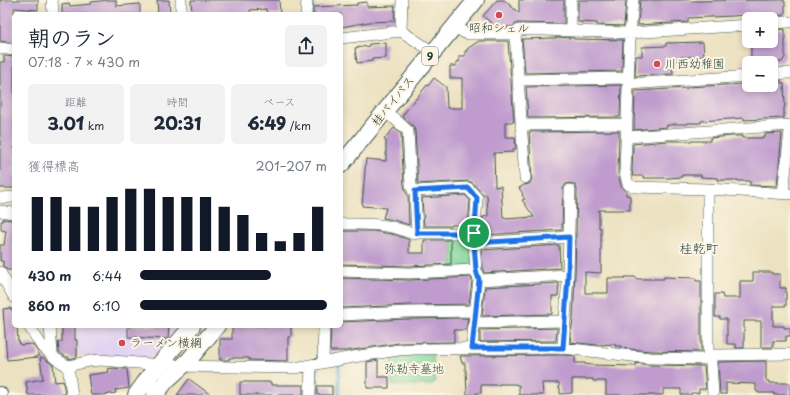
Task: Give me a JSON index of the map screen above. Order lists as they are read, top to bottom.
{
  "streets": {
    "highway": ["9", "桂バイパス"]
  },
  "districts": ["桂乾町"],
  "parks": ["弥勒寺墓地"],
  "places": ["昭和シェル", "川西幼稚園", "ラーメン横綱"],
  "page": {
    "map_buttons": ["+", "−"],
    "heading": ["朝のラン", "07:18 · 7 × 430 m"],
    "stats": [
      ["距離", "3.01 km"],
      ["時間", "20:31"],
      ["ペース", "6:49 /km"]
    ],
    "chart": ["獲得標高", "201–207 m"],
    "list": [
      {
        "name": "430 m",
        "note": "6:44"
      },
      {
        "name": "860 m",
        "note": "6:10"
      }
    ]
  }
}
